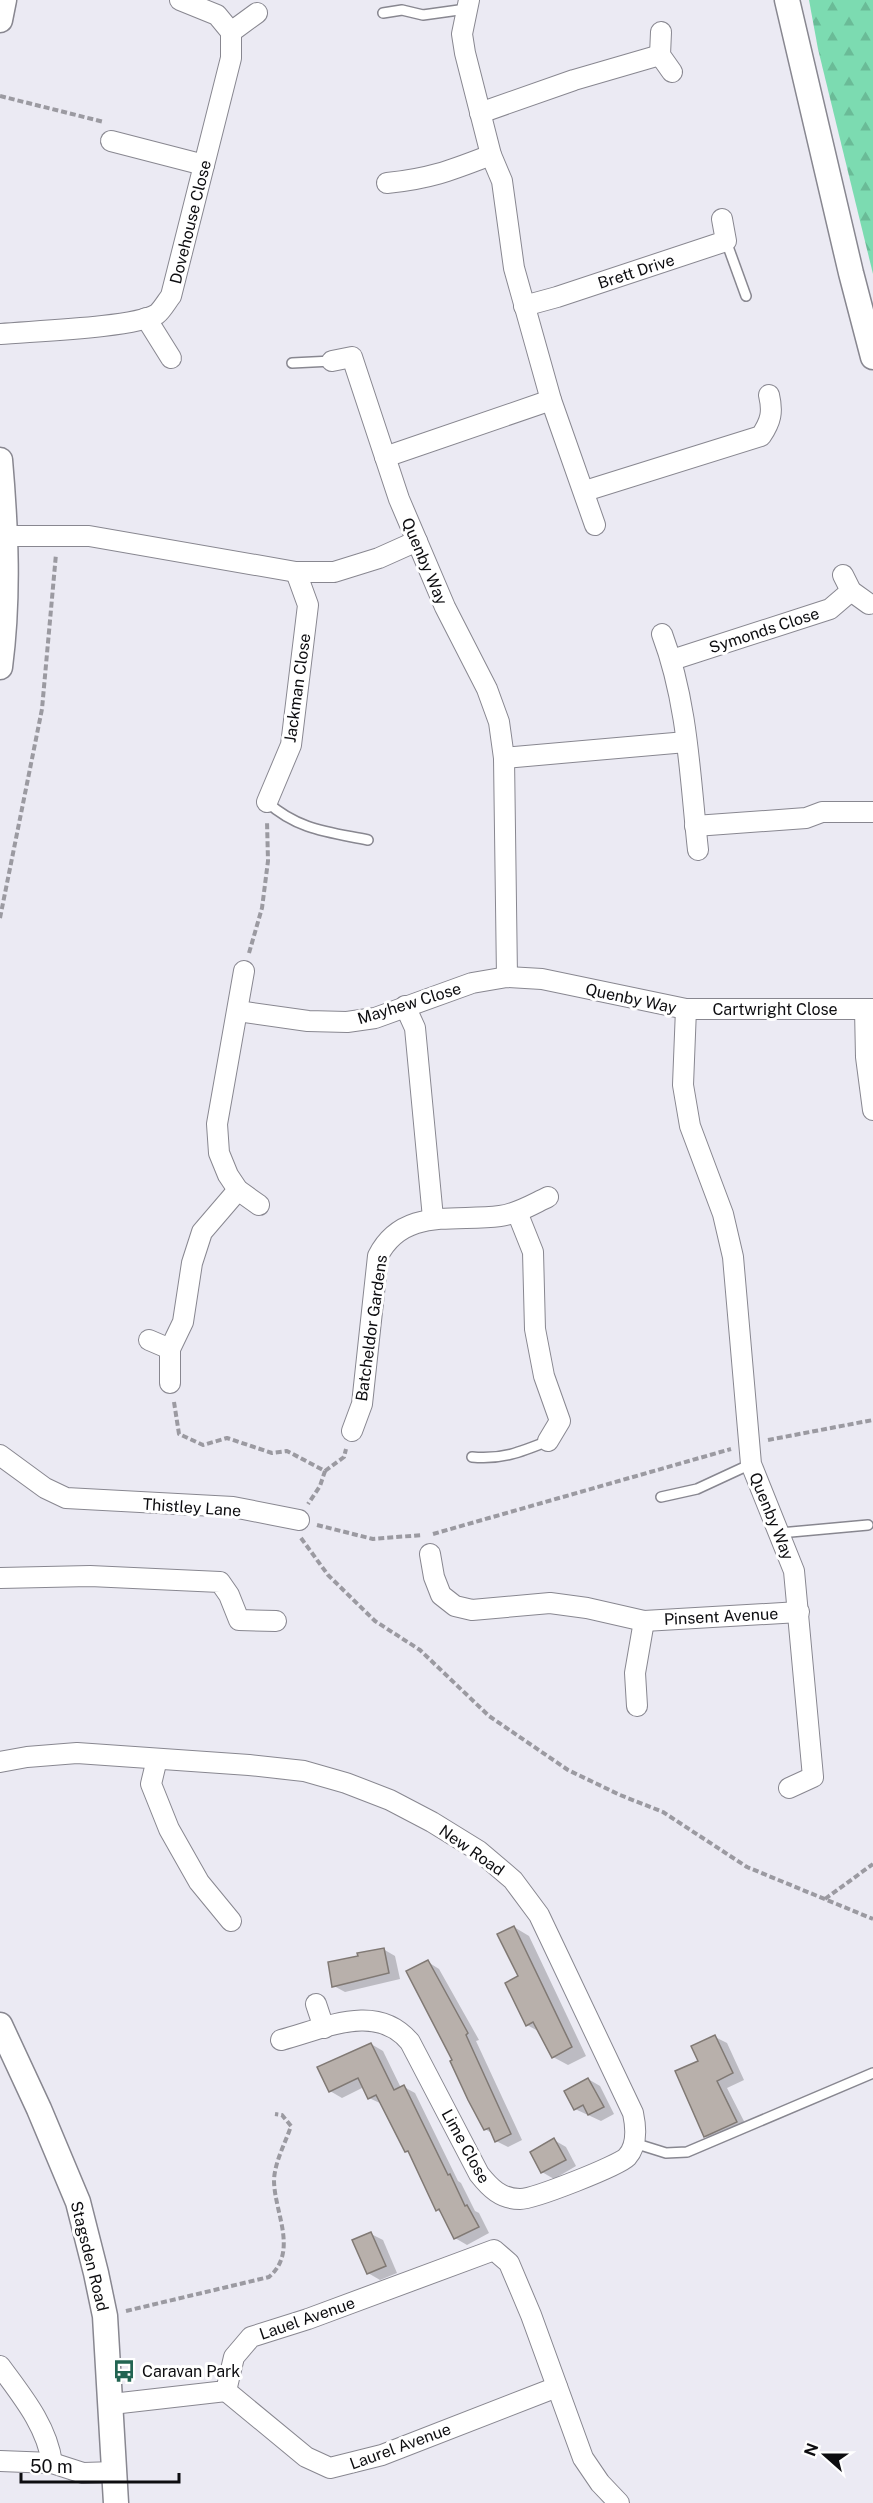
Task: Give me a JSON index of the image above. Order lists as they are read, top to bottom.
{
  "streets": {
    "street": [
      "Dovehouse Close",
      "Brett Drive",
      "Quenby Way",
      "Symonds Close",
      "Jackman Close",
      "Mayhew Close",
      "Cartwright Close",
      "Batcheldor Gardens",
      "Thistley Lane",
      "Pinsent Avenue",
      "New Road",
      "Lime Close",
      "Stagsden Road",
      "Lauel Avenue",
      "Laurel Avenue"
    ]
  },
  "crossings": [
    ["Quenby Way", "Mayhew Close"],
    ["Quenby Way", "Cartwright Close"],
    ["Quenby Way", "Pinsent Avenue"],
    ["New Road", "Lime Close"],
    ["Lauel Avenue", "Laurel Avenue"]
  ],
  "places": {
    "bus stop": ["Caravan Park"]
  },
  "scale_bar": "50 m",
  "north": "left"
}
